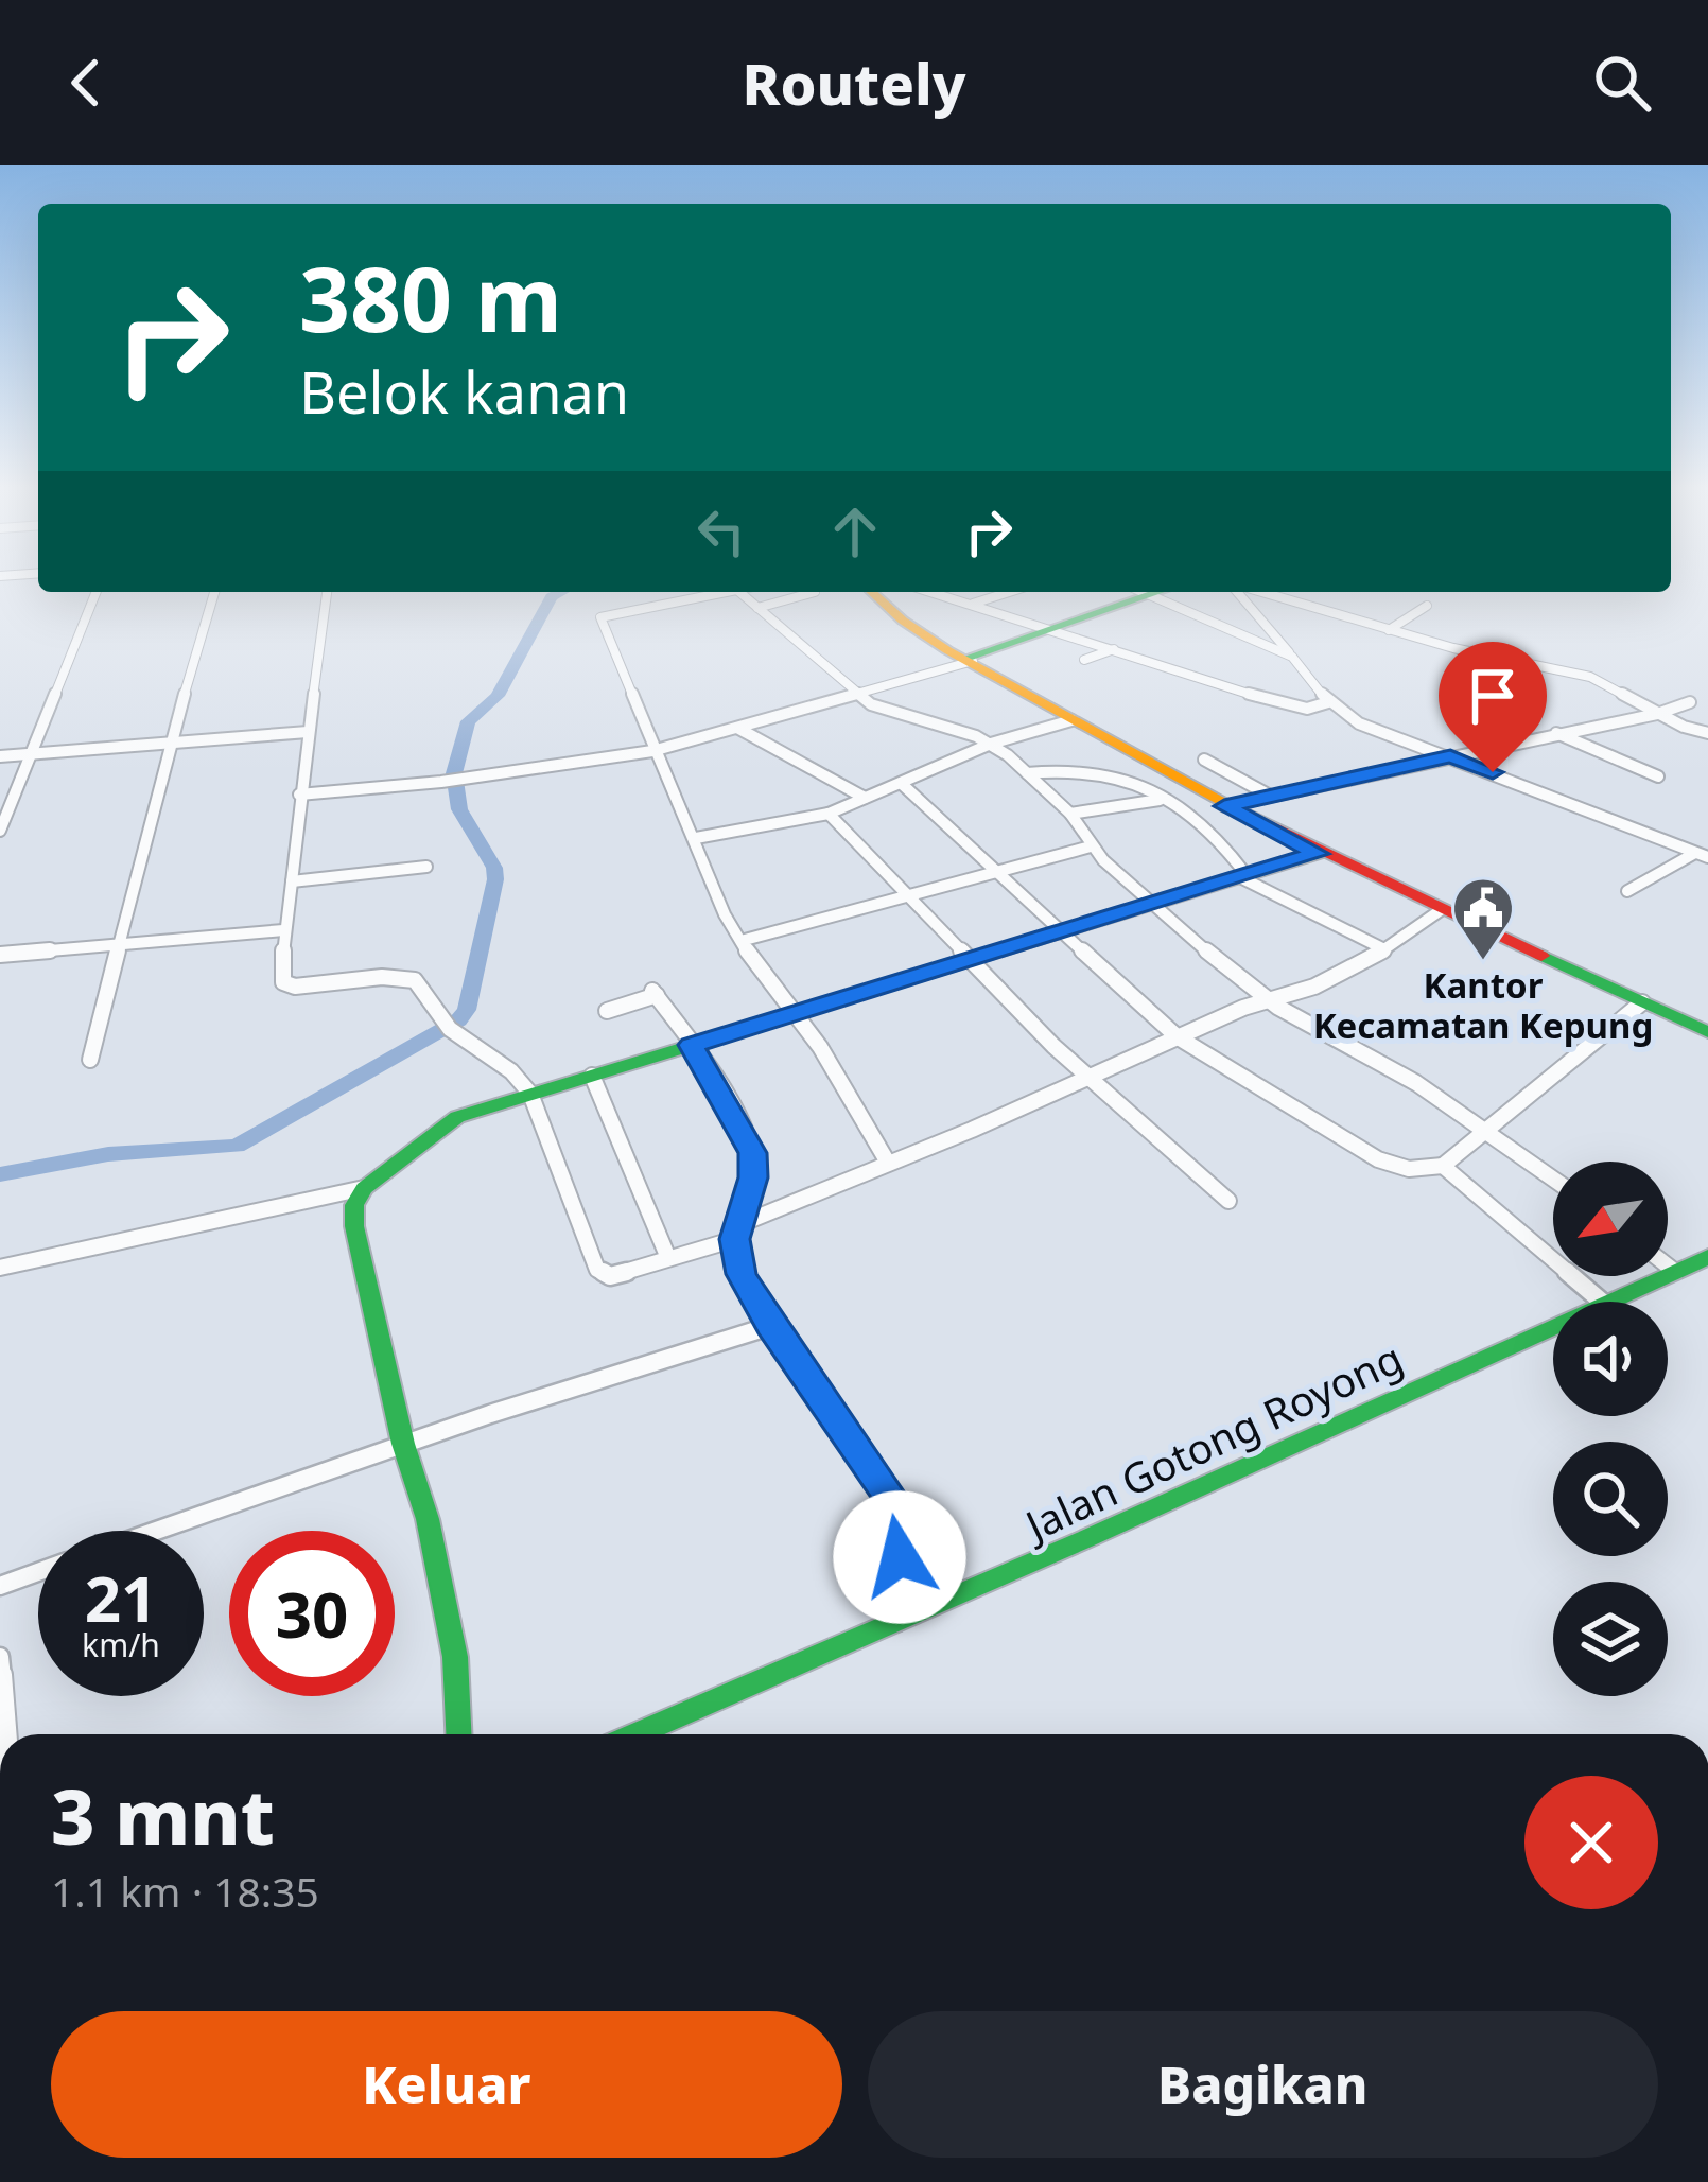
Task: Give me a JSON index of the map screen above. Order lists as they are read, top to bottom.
{
  "streets": {
    "street": ["Jalan Gotong Royong"]
  },
  "places": {
    "public building": ["Kantor Kecamatan Kepung"]
  },
  "north": "bottom left",
  "page": {
    "header": "Routely",
    "turn": ["380 m", "Belok kanan"],
    "speed": "21 km/h",
    "limit": "30",
    "heading": ["3 mnt", "1.1 km · 18:35"],
    "buttons": ["Keluar", "Bagikan"]
  }
}
